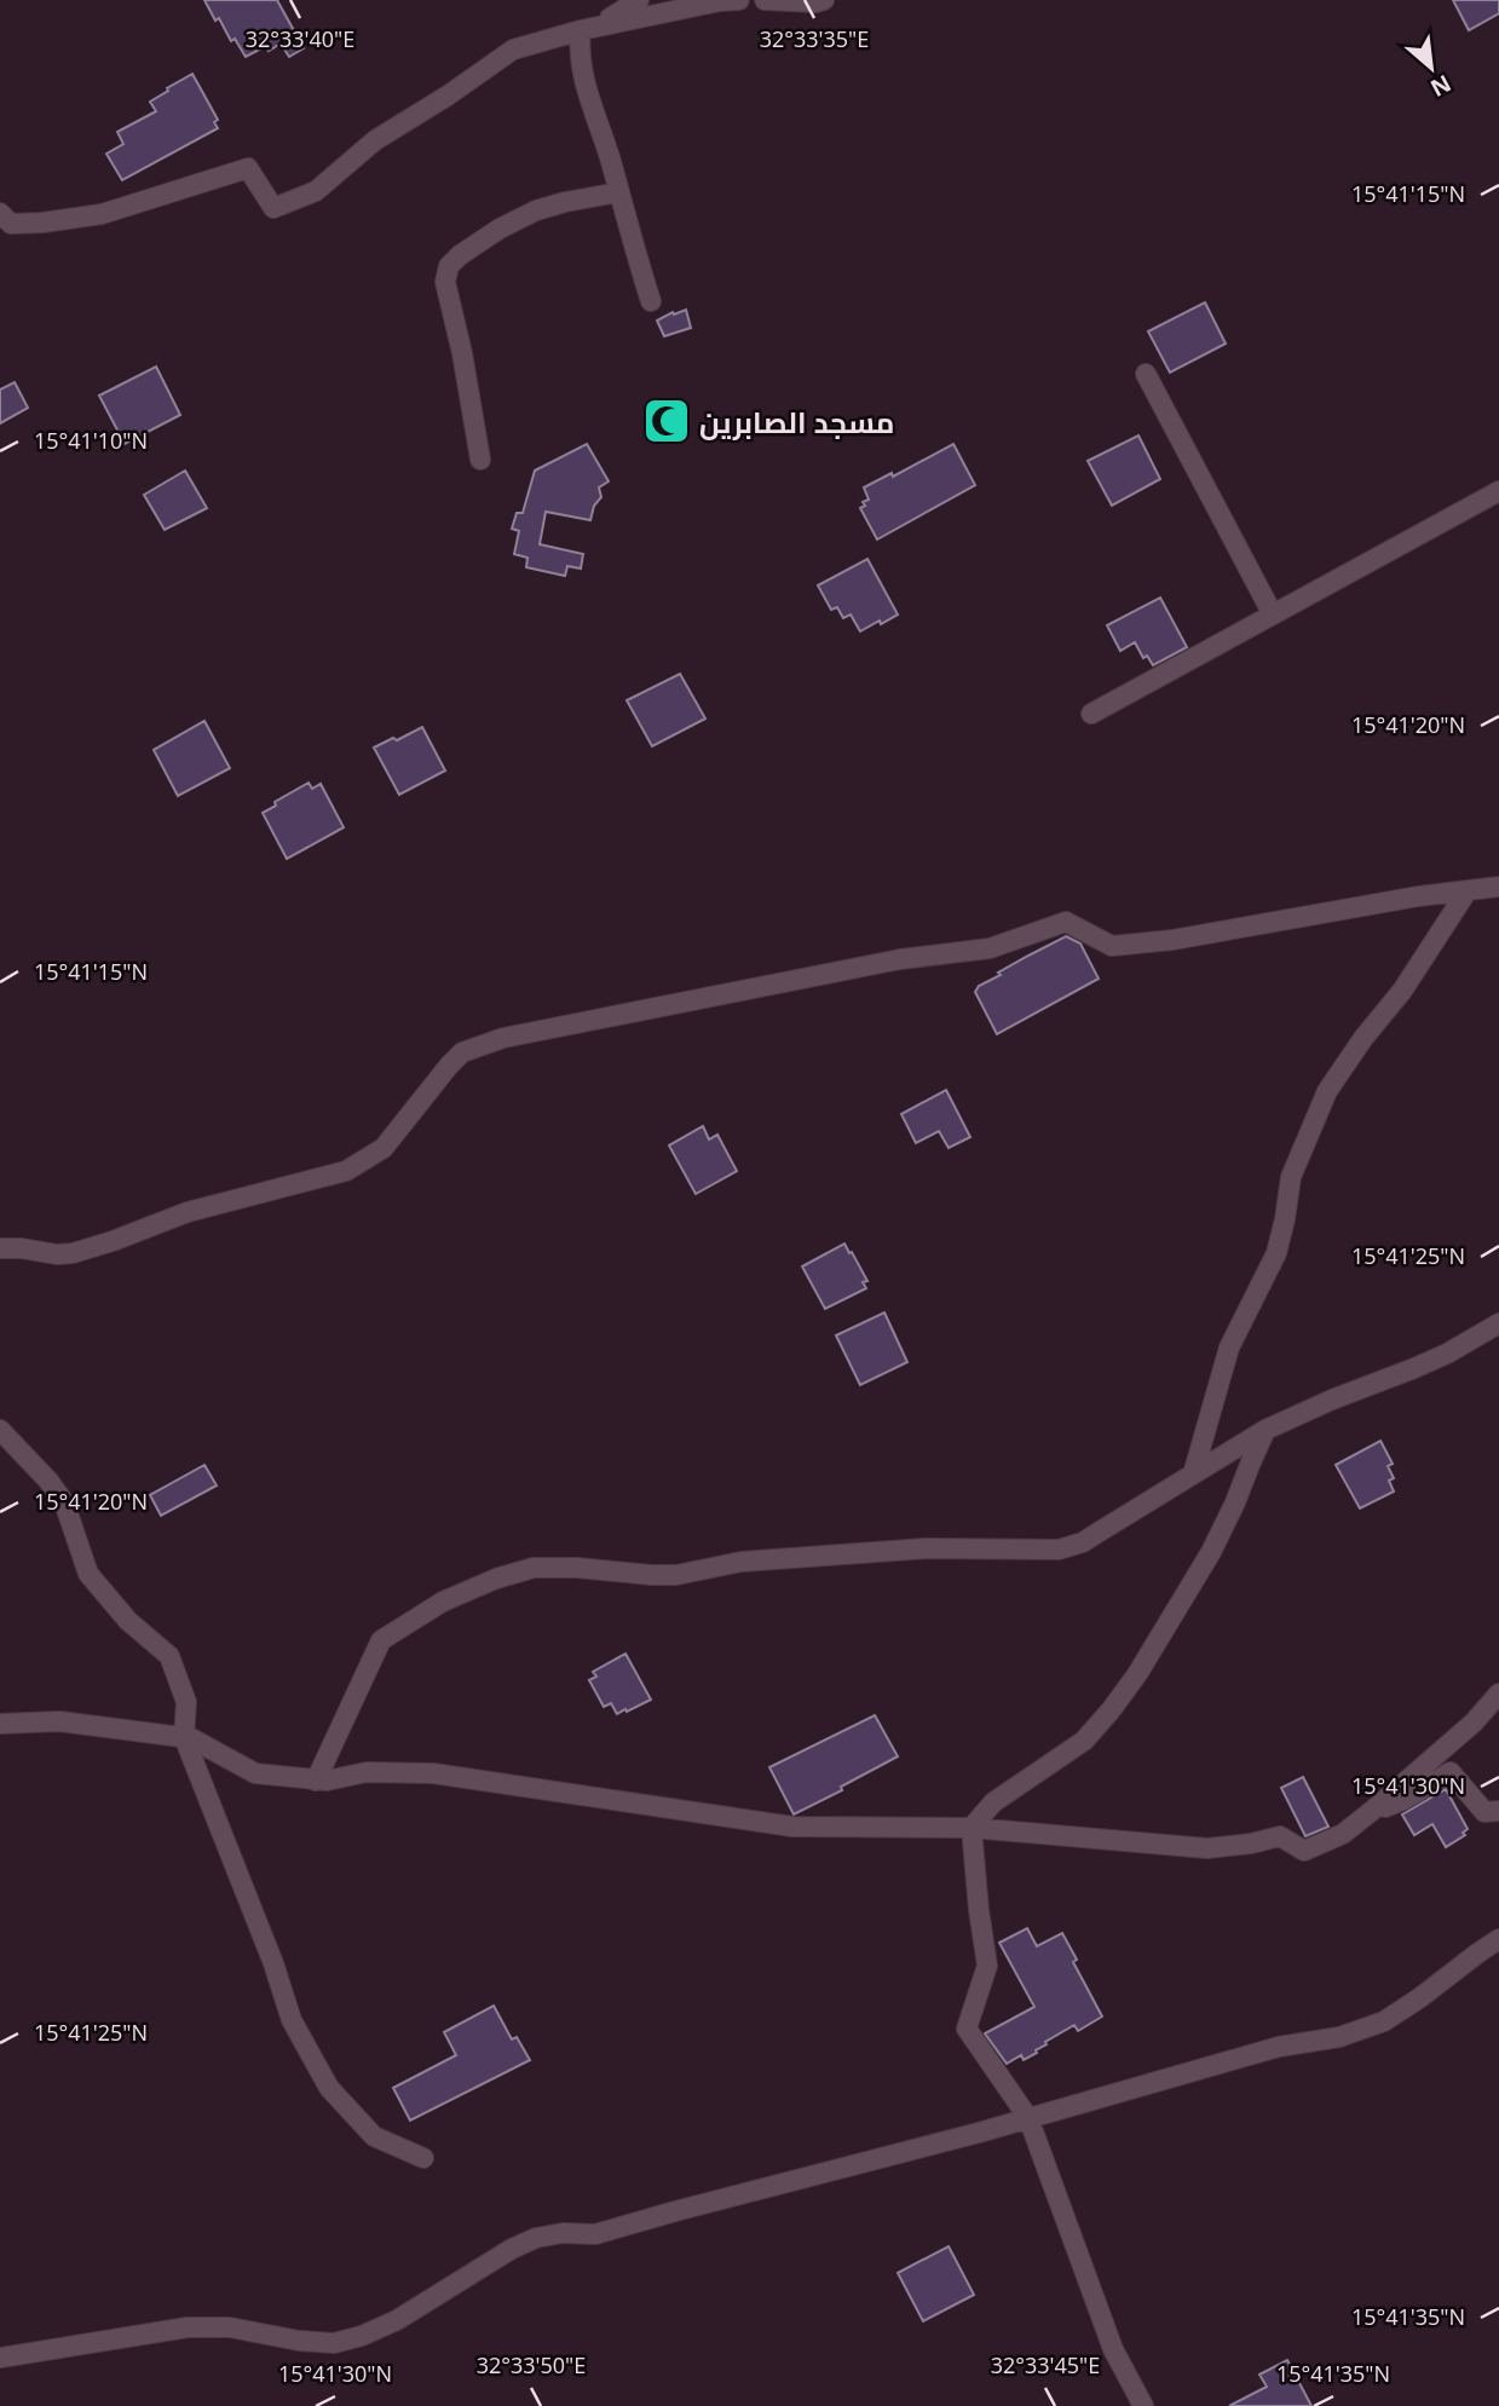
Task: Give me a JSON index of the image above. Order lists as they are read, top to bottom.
{
  "places": {
    "mosque": ["مسجد الصابرين"]
  },
  "north": "bottom right",
  "coordinates": [
    "32°33'40\"E",
    "32°33'35\"E",
    "15°41'15\"N",
    "15°41'10\"N",
    "15°41'20\"N",
    "15°41'25\"N",
    "15°41'30\"N",
    "15°41'35\"N",
    "32°33'50\"E",
    "32°33'45\"E"
  ]
}
